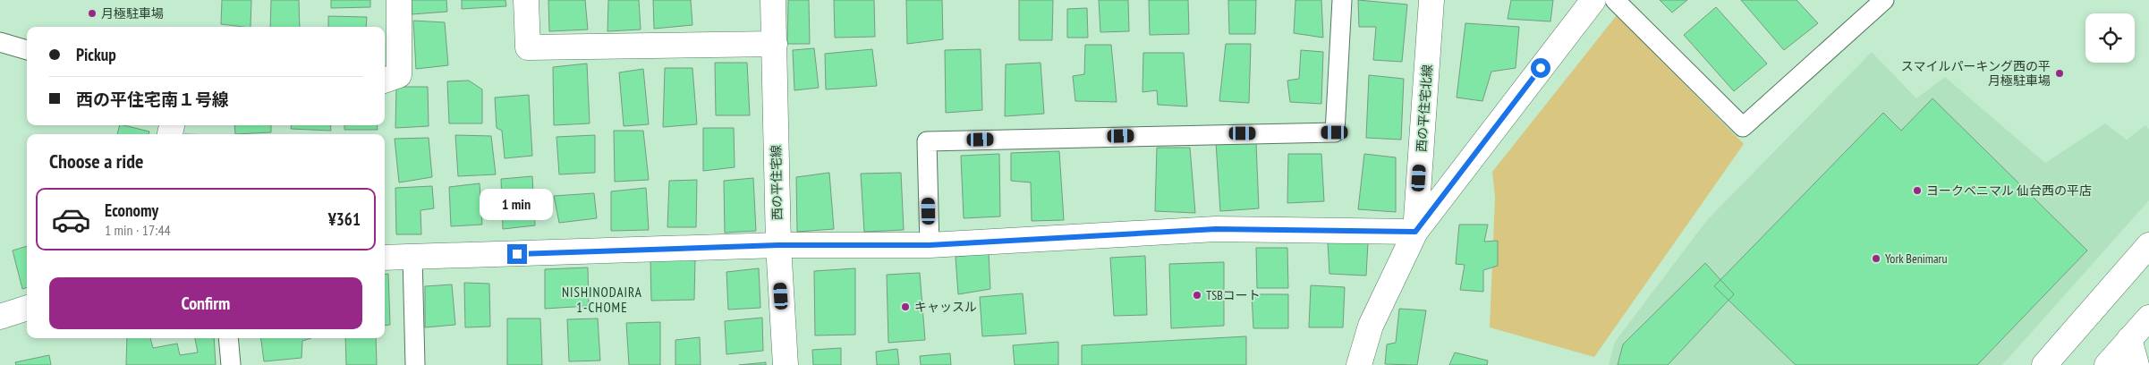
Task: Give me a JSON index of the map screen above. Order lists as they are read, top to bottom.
{
  "streets": {
    "street": ["西の平住宅北線", "西の平住宅線"]
  },
  "districts": ["NISHINODAIRA 1-CHOME"],
  "places": [
    "月極駐車場",
    "スマイルパーキング西の平 月極駐車場",
    "ヨークベニマル 仙台西の平店",
    "York Benimaru",
    "TSBコート",
    "キャッスル"
  ],
  "page": {
    "banner": ["Pickup", "西の平住宅南１号線"],
    "heading": "Choose a ride",
    "list": [
      {
        "name": "Economy",
        "note": "1 min · 17:44",
        "value": "¥361"
      }
    ],
    "bubble": "1 min",
    "buttons": "Confirm"
  }
}
